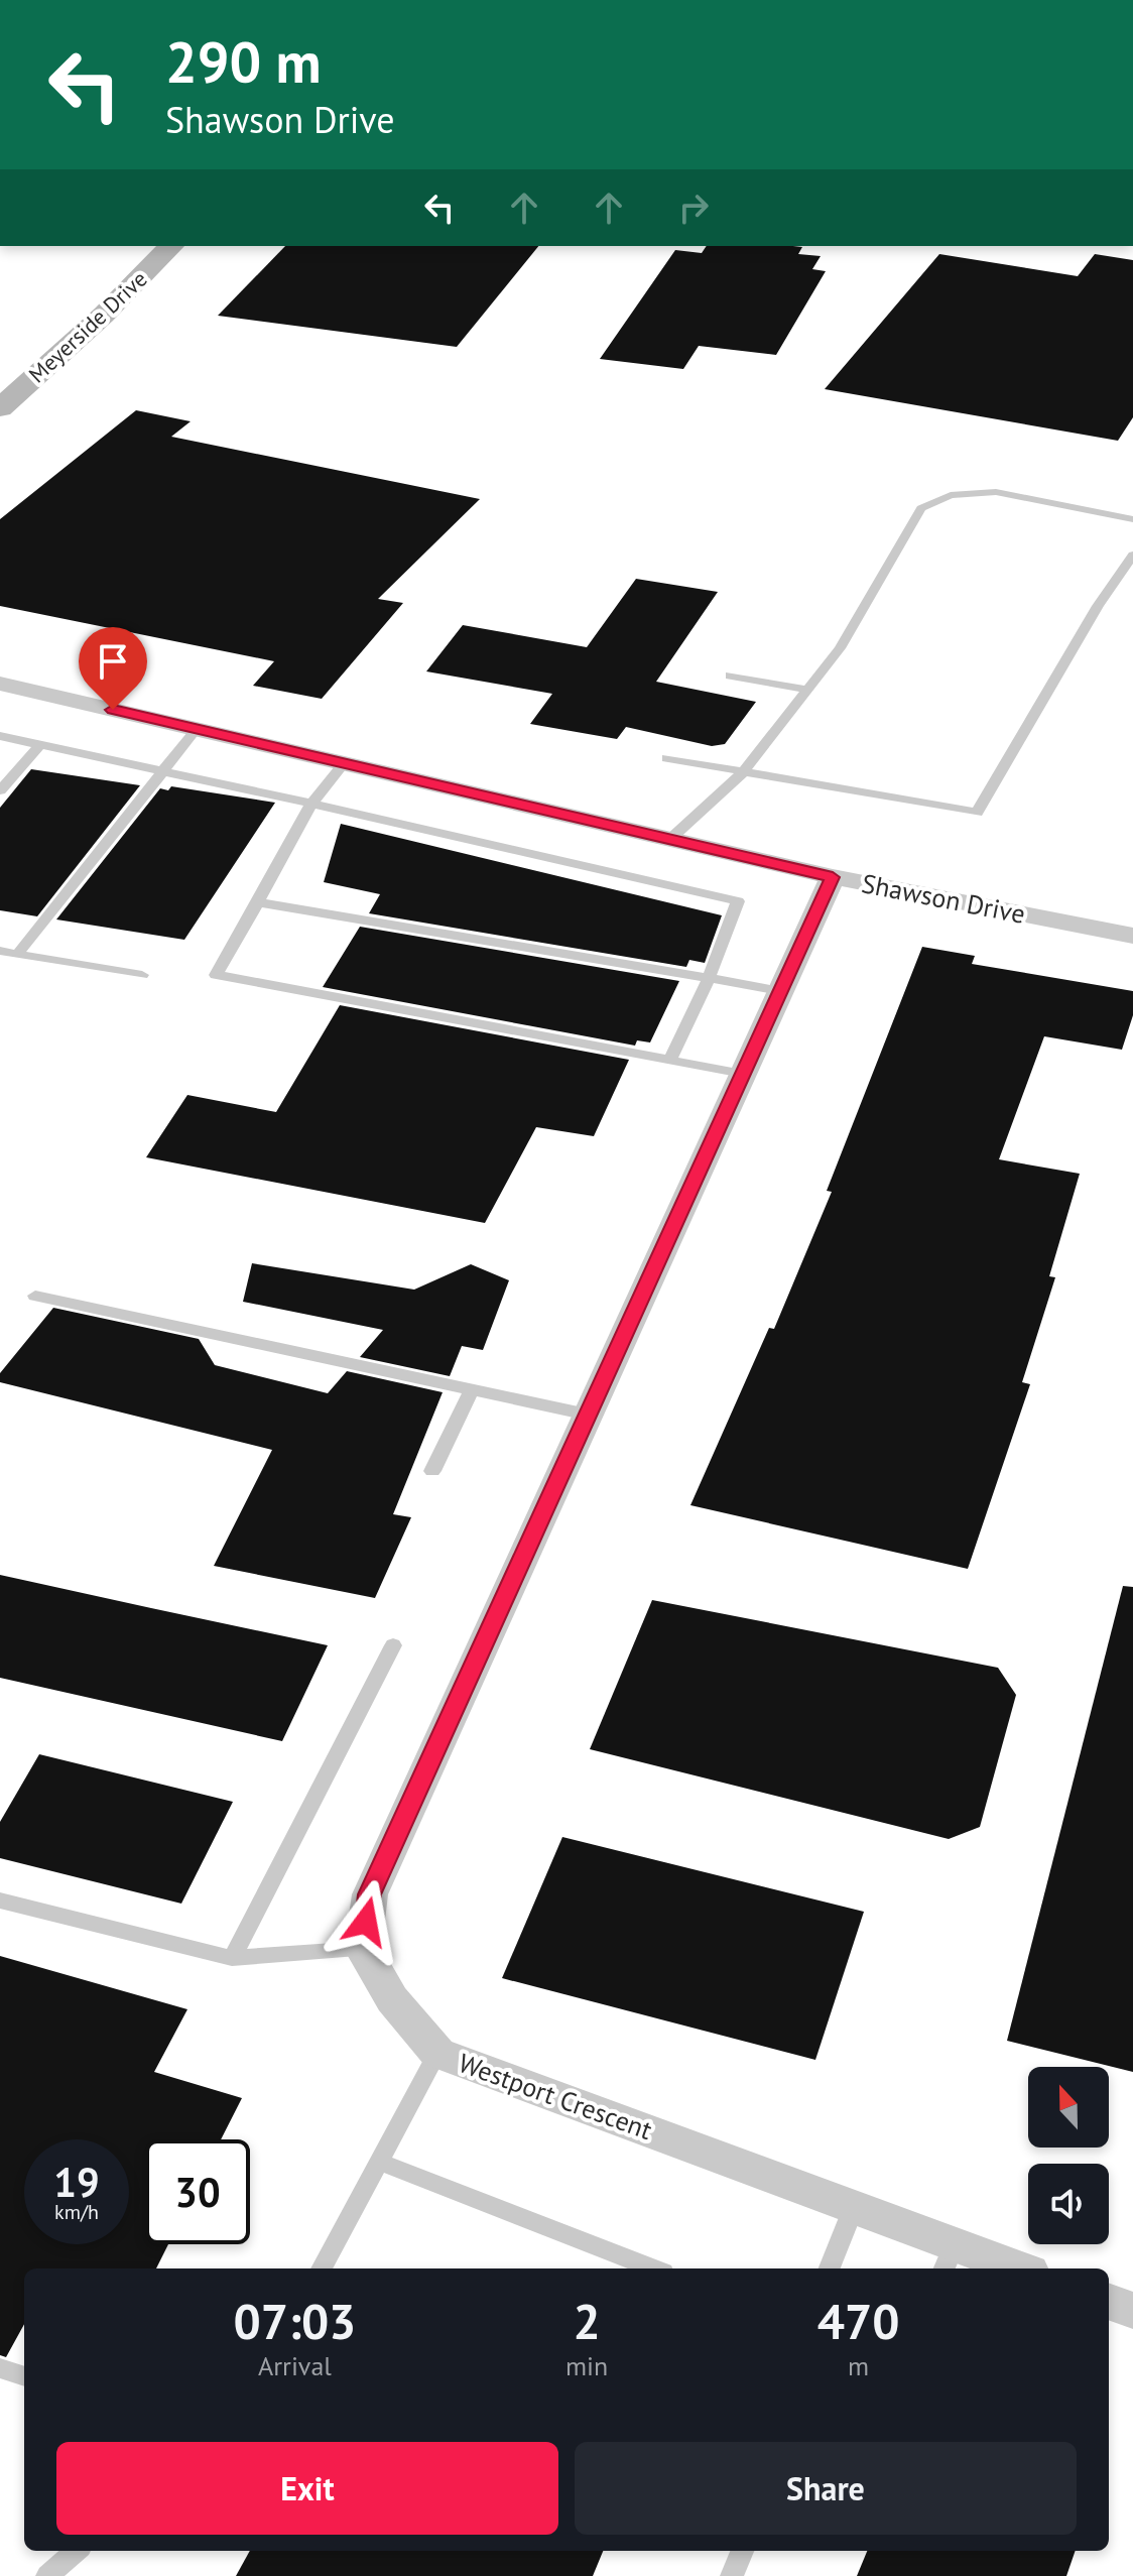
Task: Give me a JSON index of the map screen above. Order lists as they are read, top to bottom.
{
  "streets": {
    "street": ["Meyerside Drive", "Shawson Drive", "Westport Crescent"]
  },
  "north": "top",
  "page": {
    "turn": ["290 m", "Shawson Drive"],
    "speed": "19 km/h",
    "limit": "30",
    "eta": [
      "07:03",
      "Arrival",
      "2",
      "min",
      "470",
      "m"
    ],
    "buttons": ["Exit", "Share"]
  }
}
